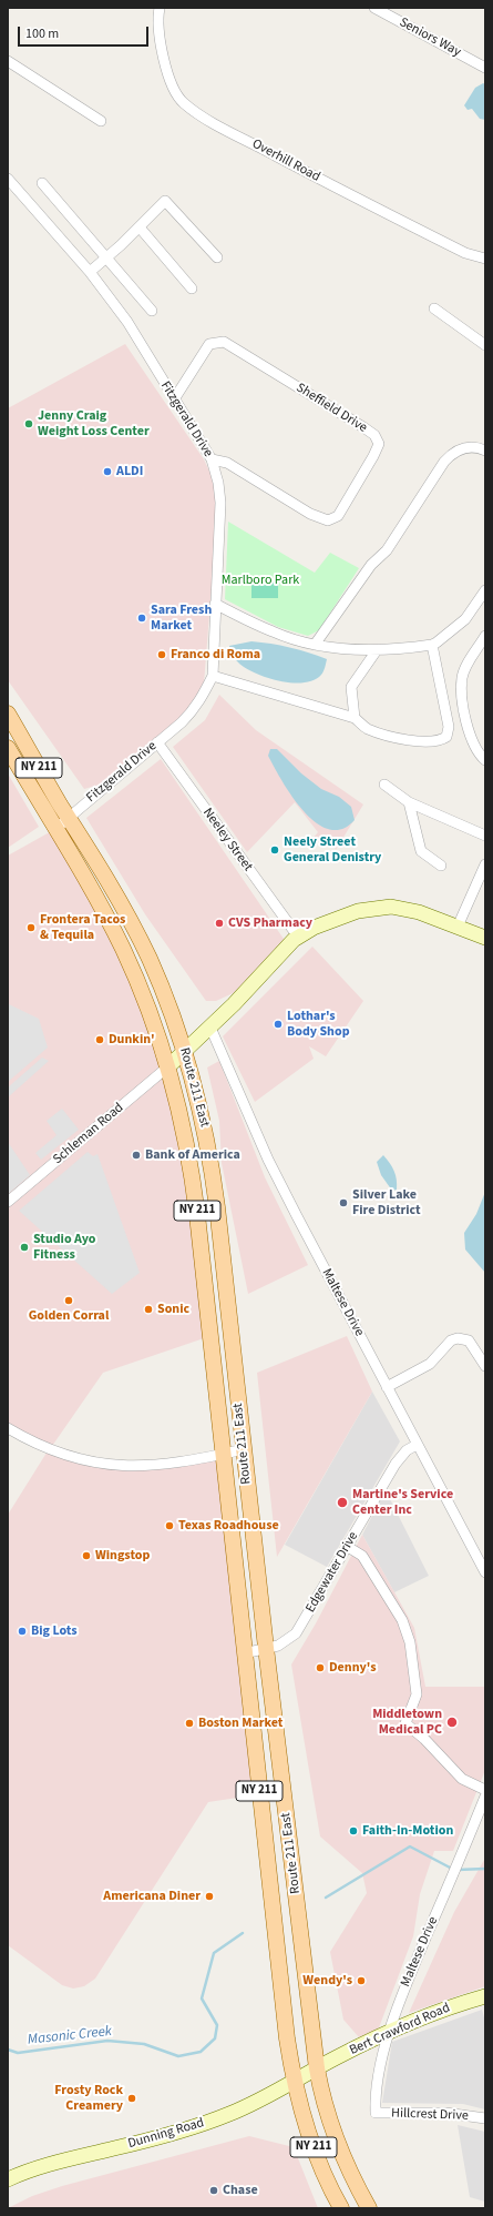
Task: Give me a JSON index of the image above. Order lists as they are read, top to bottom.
{
  "streets": {
    "main road": ["NY 211", "Route 211 East"],
    "street": [
      "Seniors Way",
      "Overhill Road",
      "Sheffield Drive",
      "Fitzgerald Drive",
      "Neeley Street",
      "Schleman Road",
      "Maltese Drive",
      "Edgewater Drive",
      "Bert Crawford Road",
      "Hillcrest Drive",
      "Dunning Road"
    ]
  },
  "crossings": [
    ["Sheffield Drive", "Fitzgerald Drive"],
    ["Fitzgerald Drive", "Neeley Street"],
    ["Fitzgerald Drive", "Route 211 East"],
    ["Route 211 East", "Schleman Road"],
    ["Route 211 East", "Edgewater Drive"],
    ["Route 211 East", "Bert Crawford Road"],
    ["Route 211 East", "Dunning Road"],
    ["Maltese Drive", "Edgewater Drive"],
    ["Maltese Drive", "Bert Crawford Road"],
    ["Maltese Drive", "Hillcrest Drive"],
    ["Bert Crawford Road", "Dunning Road"]
  ],
  "water": ["Masonic Creek"],
  "parks": ["Marlboro Park"],
  "places": [
    "Jenny Craig Weight Loss Center",
    "ALDI",
    "Sara Fresh Market",
    "Franco di Roma",
    "Neely Street General Denistry",
    "CVS Pharmacy",
    "Frontera Tacos & Tequila",
    "Lothar's Body Shop",
    "Dunkin'",
    "Bank of America",
    "Silver Lake Fire District",
    "Studio Ayo Fitness",
    "Golden Corral",
    "Sonic",
    "Martine's Service Center Inc",
    "Texas Roadhouse",
    "Wingstop",
    "Big Lots",
    "Denny's",
    "Middletown Medical PC",
    "Boston Market",
    "Faith-In-Motion",
    "Americana Diner",
    "Wendy's",
    "Frosty Rock Creamery",
    "Chase"
  ],
  "scale_bar": "100 m"
}
